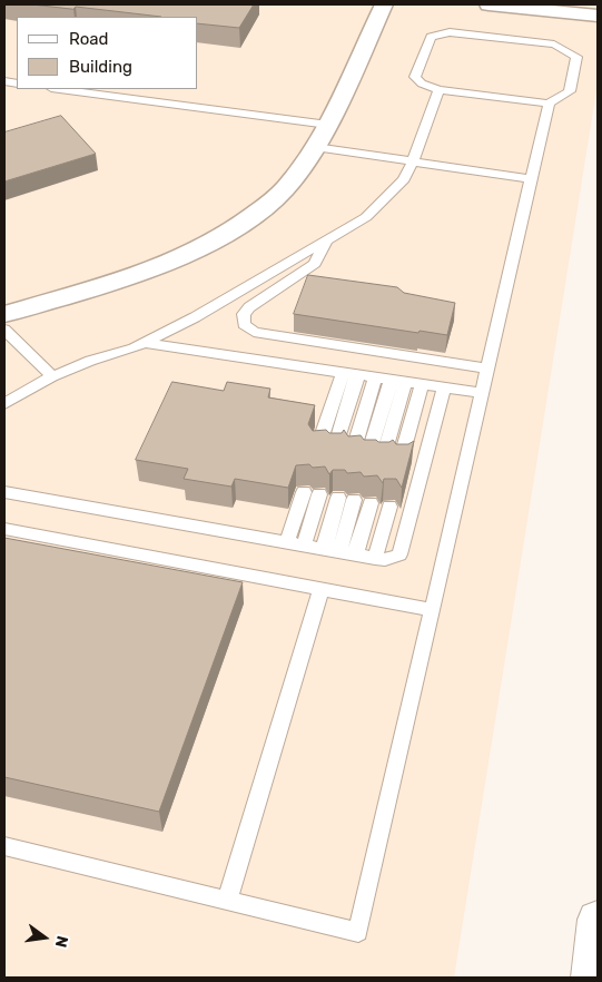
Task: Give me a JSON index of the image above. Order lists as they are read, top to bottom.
{
  "legend": ["Road", "Building"],
  "north": "right"
}
